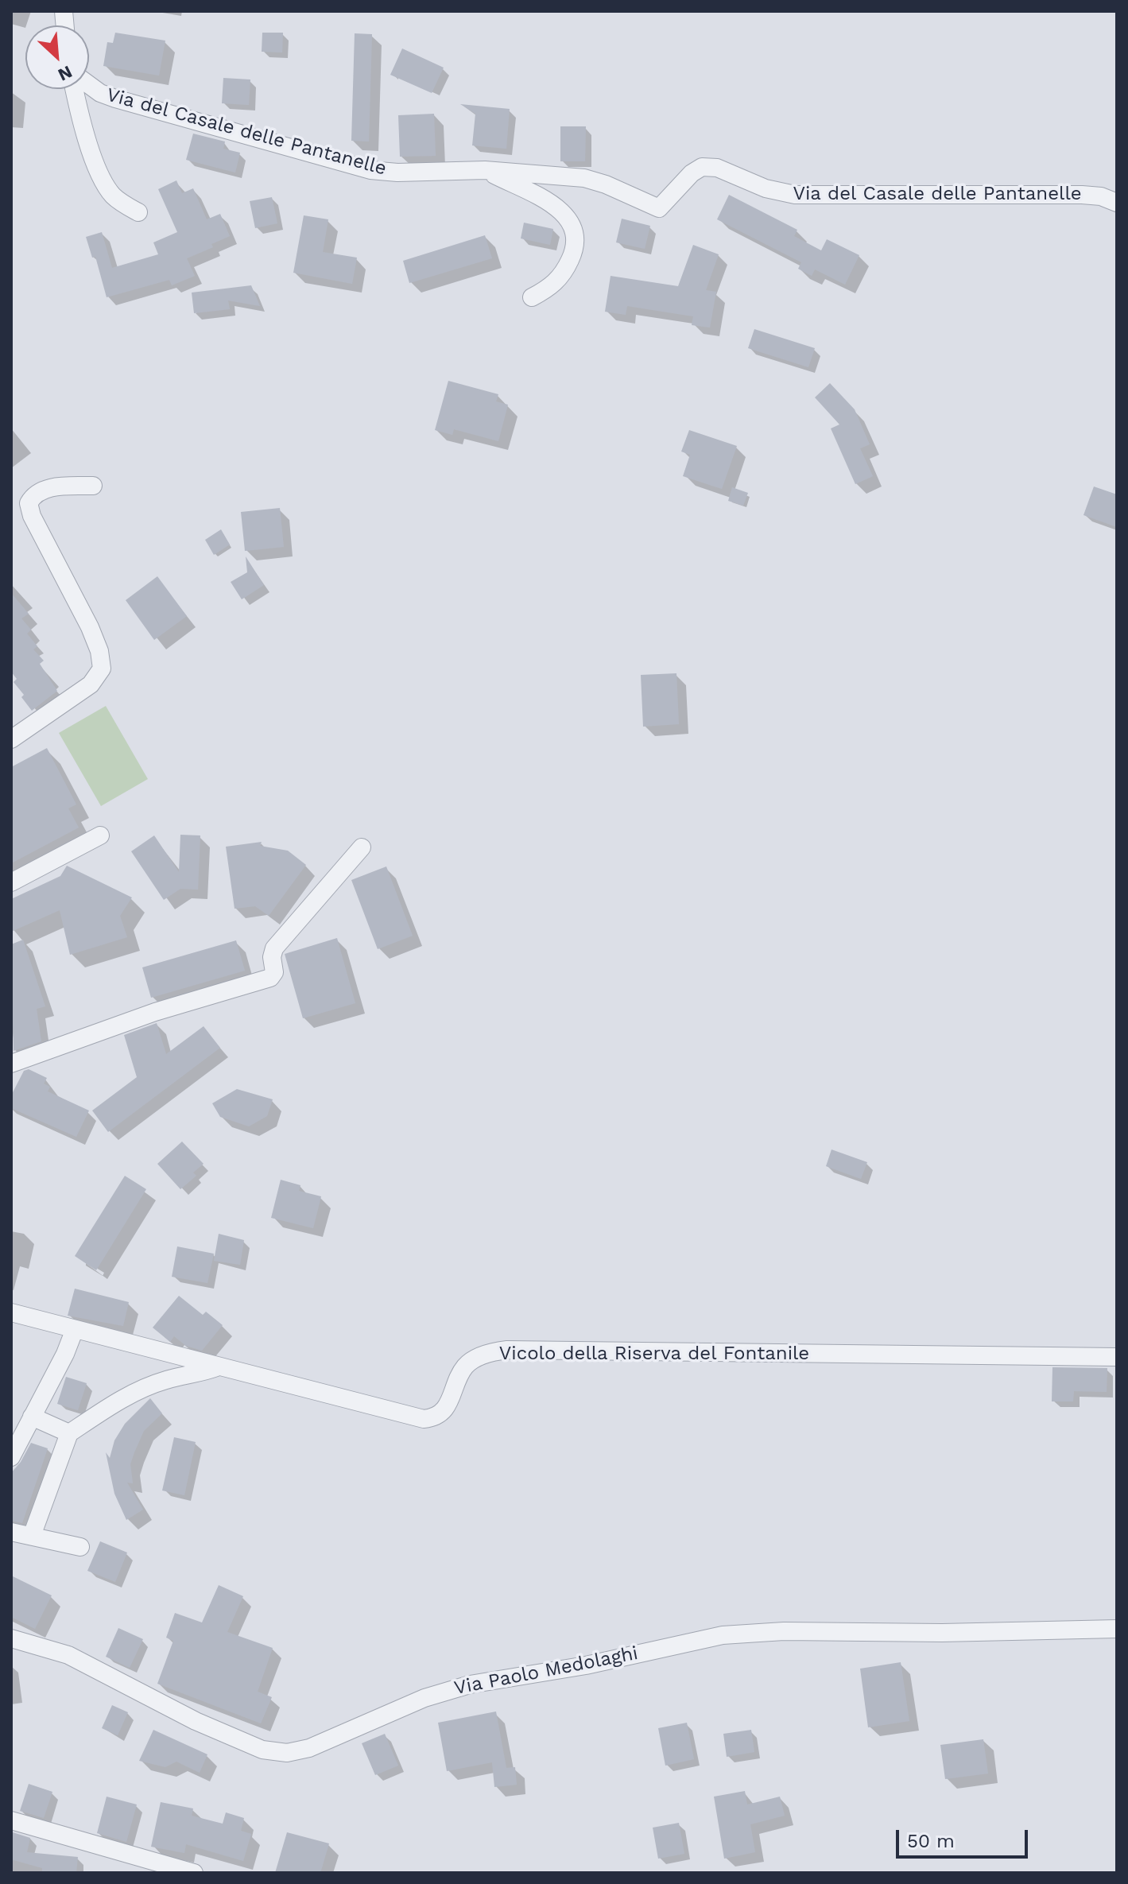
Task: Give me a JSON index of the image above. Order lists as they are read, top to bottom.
{
  "streets": {
    "street": ["Via del Casale delle Pantanelle", "Vicolo della Riserva del Fontanile", "Via Paolo Medolaghi"]
  },
  "scale_bar": "50 m",
  "north": "bottom right"
}
